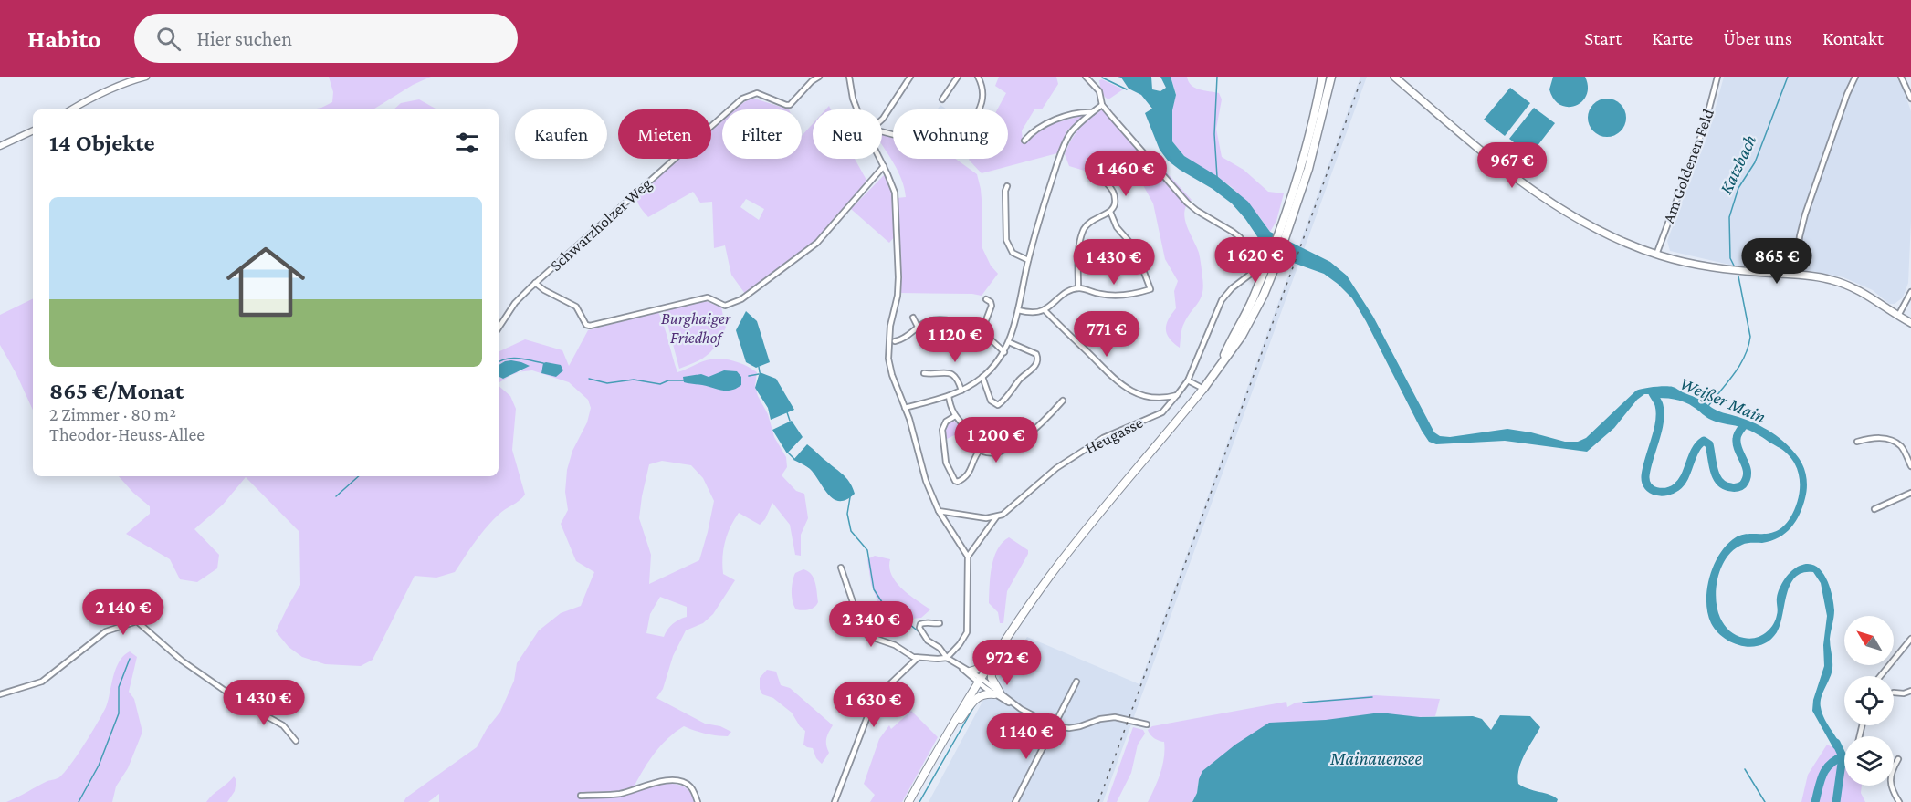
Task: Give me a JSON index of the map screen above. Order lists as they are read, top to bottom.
{
  "streets": {
    "street": ["Am Goldenen Feld", "Schwarzholzer Weg", "Heugasse"]
  },
  "water": ["Katzbach", "Weißer Main", "Mainauensee"],
  "parks": ["Burghaiger Friedhof"],
  "north": "top left",
  "page": {
    "header": "Habito",
    "search": "Hier suchen",
    "nav": [
      "Start",
      "Karte",
      "Über uns",
      "Kontakt"
    ],
    "chip": [
      "Kaufen",
      "Mieten",
      "Filter",
      "Neu",
      "Wohnung"
    ],
    "heading": "14 Objekte",
    "price": [
      "967 €",
      "1 460 €",
      "1 620 €",
      "865 €",
      "1 430 €",
      "771 €",
      "1 120 €",
      "1 200 €",
      "2 140 €",
      "2 340 €",
      "972 €",
      "1 430 €",
      "1 630 €",
      "1 140 €"
    ],
    "list": [
      {
        "name": "865 €/Monat",
        "note": "2 Zimmer · 80 m² · Theodor-Heuss-Allee"
      }
    ]
  }
}
